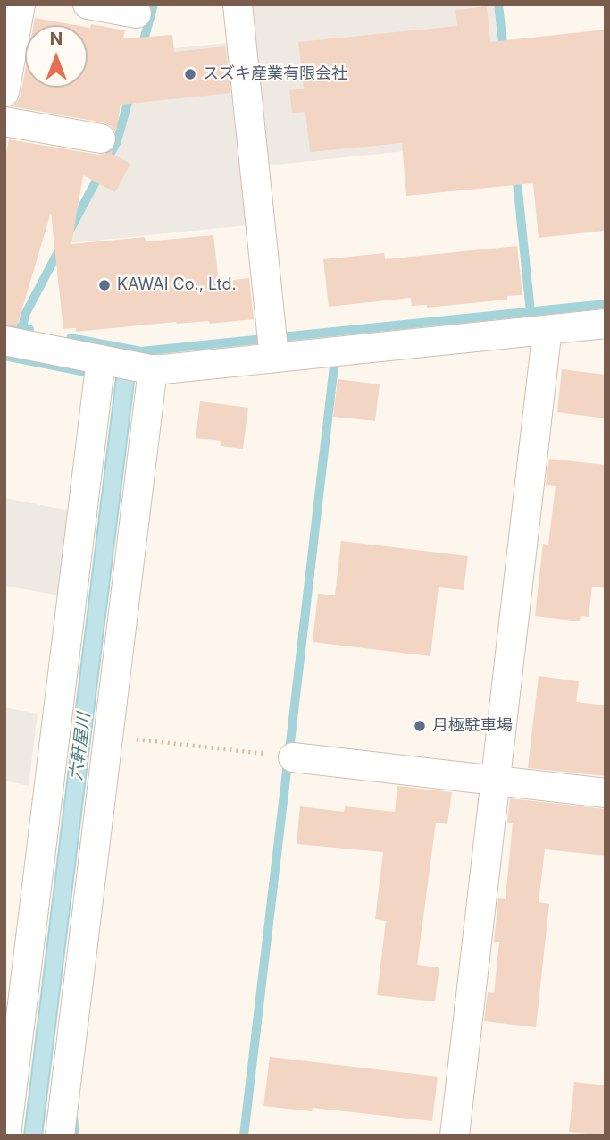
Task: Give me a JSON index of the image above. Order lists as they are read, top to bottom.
{
  "water": ["六軒屋川"],
  "places": ["スズキ産業有限会社", "KAWAI Co., Ltd.", "月極駐車場"],
  "north": "top"
}
